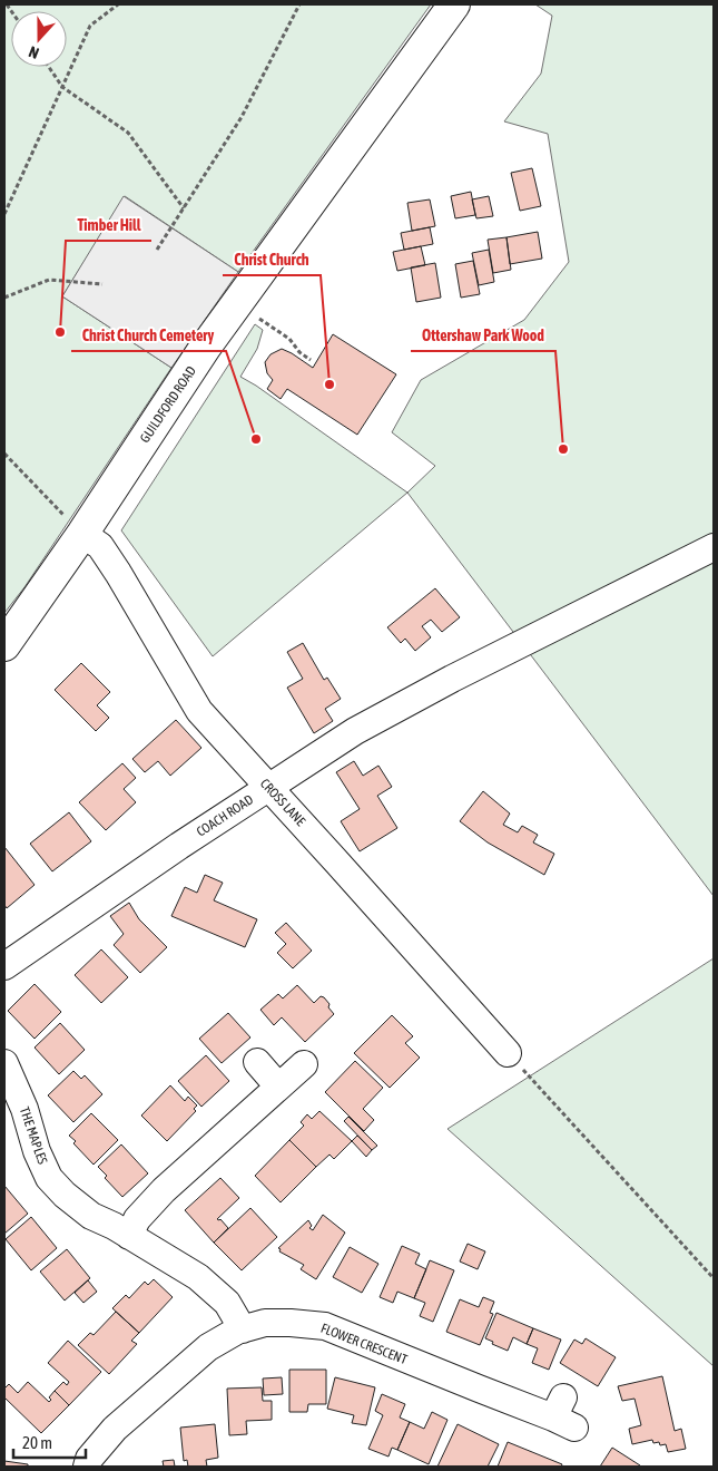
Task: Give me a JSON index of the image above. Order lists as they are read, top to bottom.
{
  "streets": {
    "main road": ["GUILDFORD ROAD"],
    "street": [
      "CROSS LANE",
      "COACH ROAD",
      "THE MAPLES",
      "FLOWER CRESCENT"
    ]
  },
  "crossings": [
    ["GUILDFORD ROAD", "CROSS LANE"],
    ["CROSS LANE", "COACH ROAD"],
    ["THE MAPLES", "FLOWER CRESCENT"]
  ],
  "places": [
    "Timber Hill",
    "Christ Church",
    "Christ Church Cemetery",
    "Ottershaw Park Wood"
  ],
  "scale_bar": "20 m",
  "north": "bottom"
}
